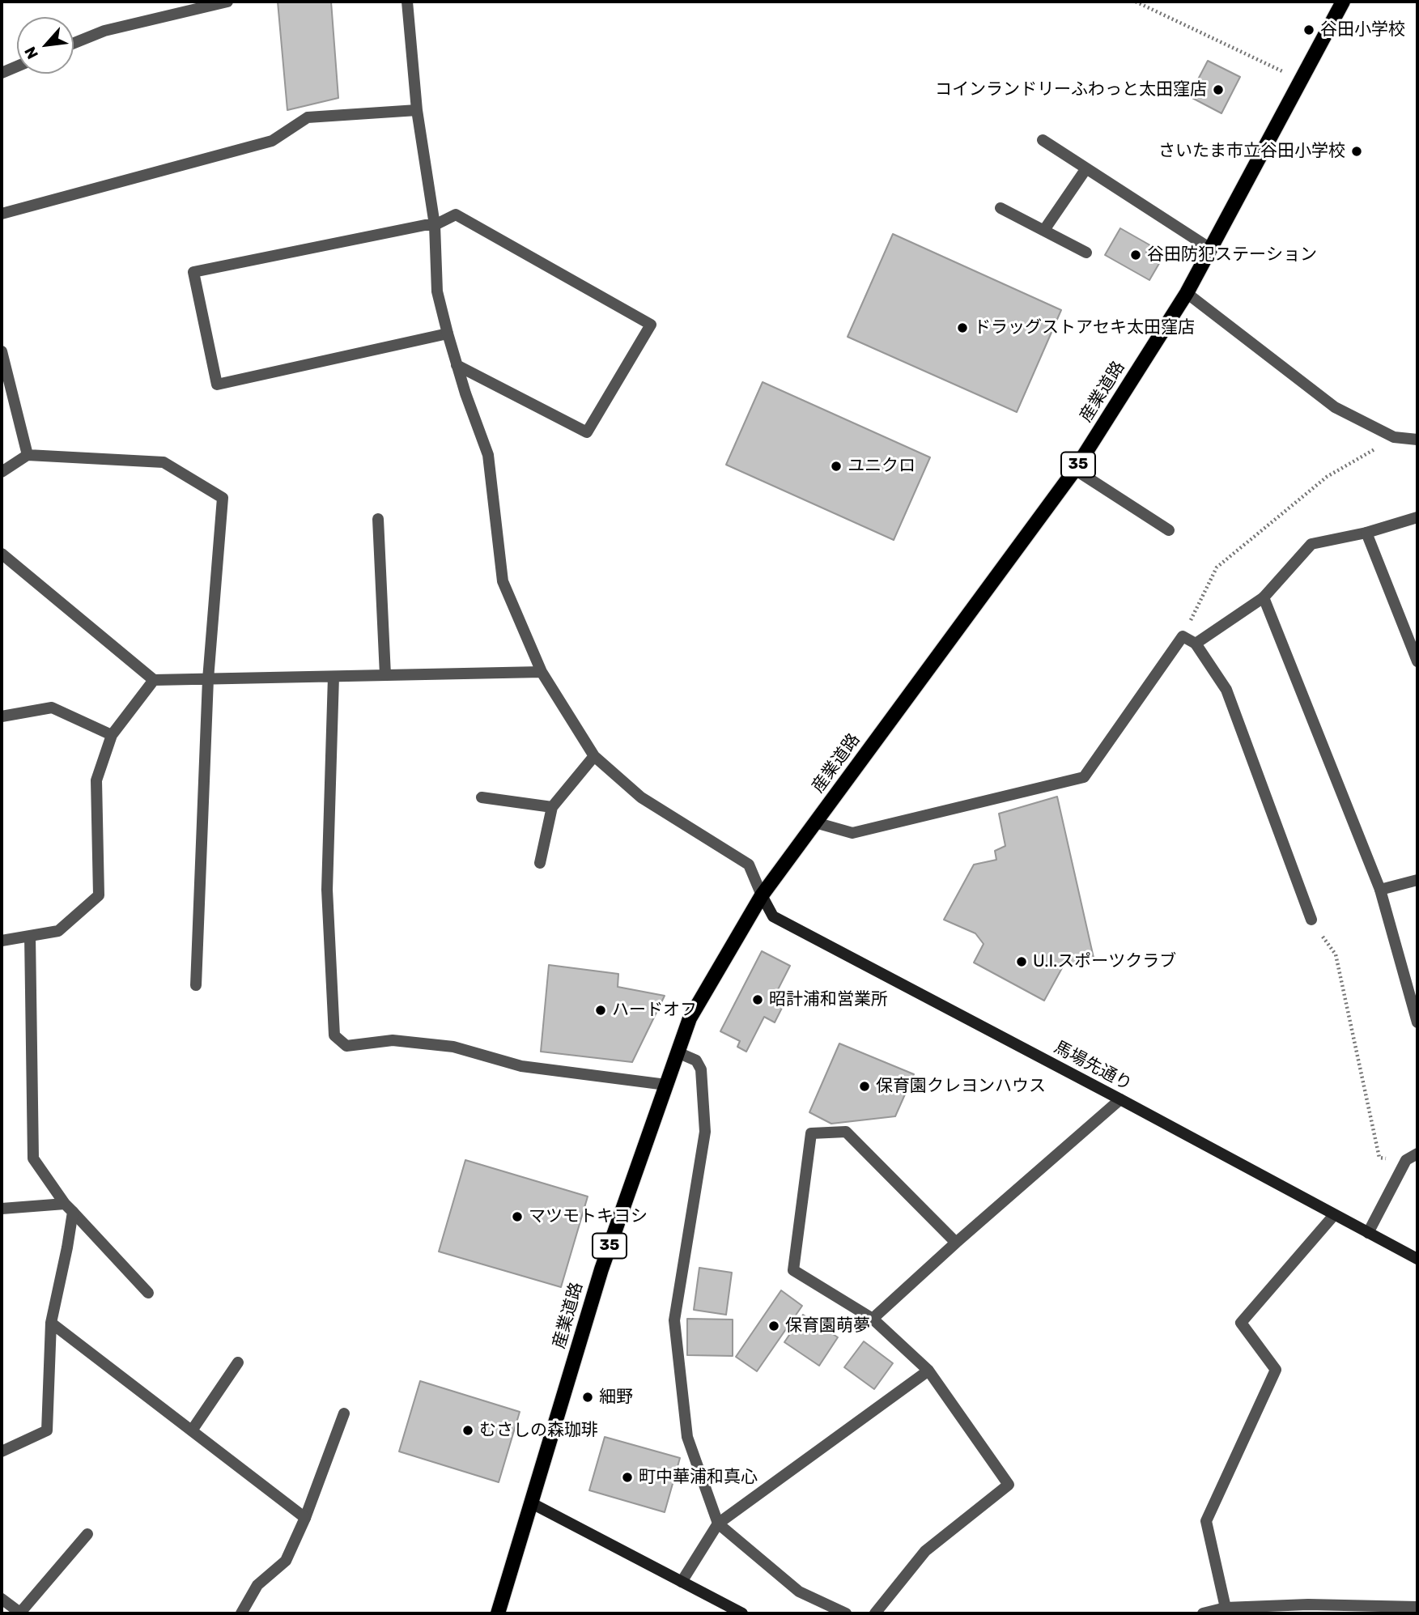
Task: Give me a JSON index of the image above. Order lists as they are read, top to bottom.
{
  "streets": {
    "main road": ["産業道路", "35"],
    "street": ["馬場先通り"]
  },
  "crossings": [
    ["産業道路", "馬場先通り"]
  ],
  "places": [
    "谷田小学校",
    "コインランドリーふわっと太田窪店",
    "さいたま市立谷田小学校",
    "谷田防犯ステーション",
    "ドラッグストアセキ太田窪店",
    "ユニクロ",
    "U.I.スポーツクラブ",
    "昭計浦和営業所",
    "ハードオフ",
    "保育園クレヨンハウス",
    "マツモトキヨシ",
    "保育園萌夢",
    "細野",
    "むさしの森珈琲",
    "町中華浦和真心"
  ],
  "north": "bottom left"
}
